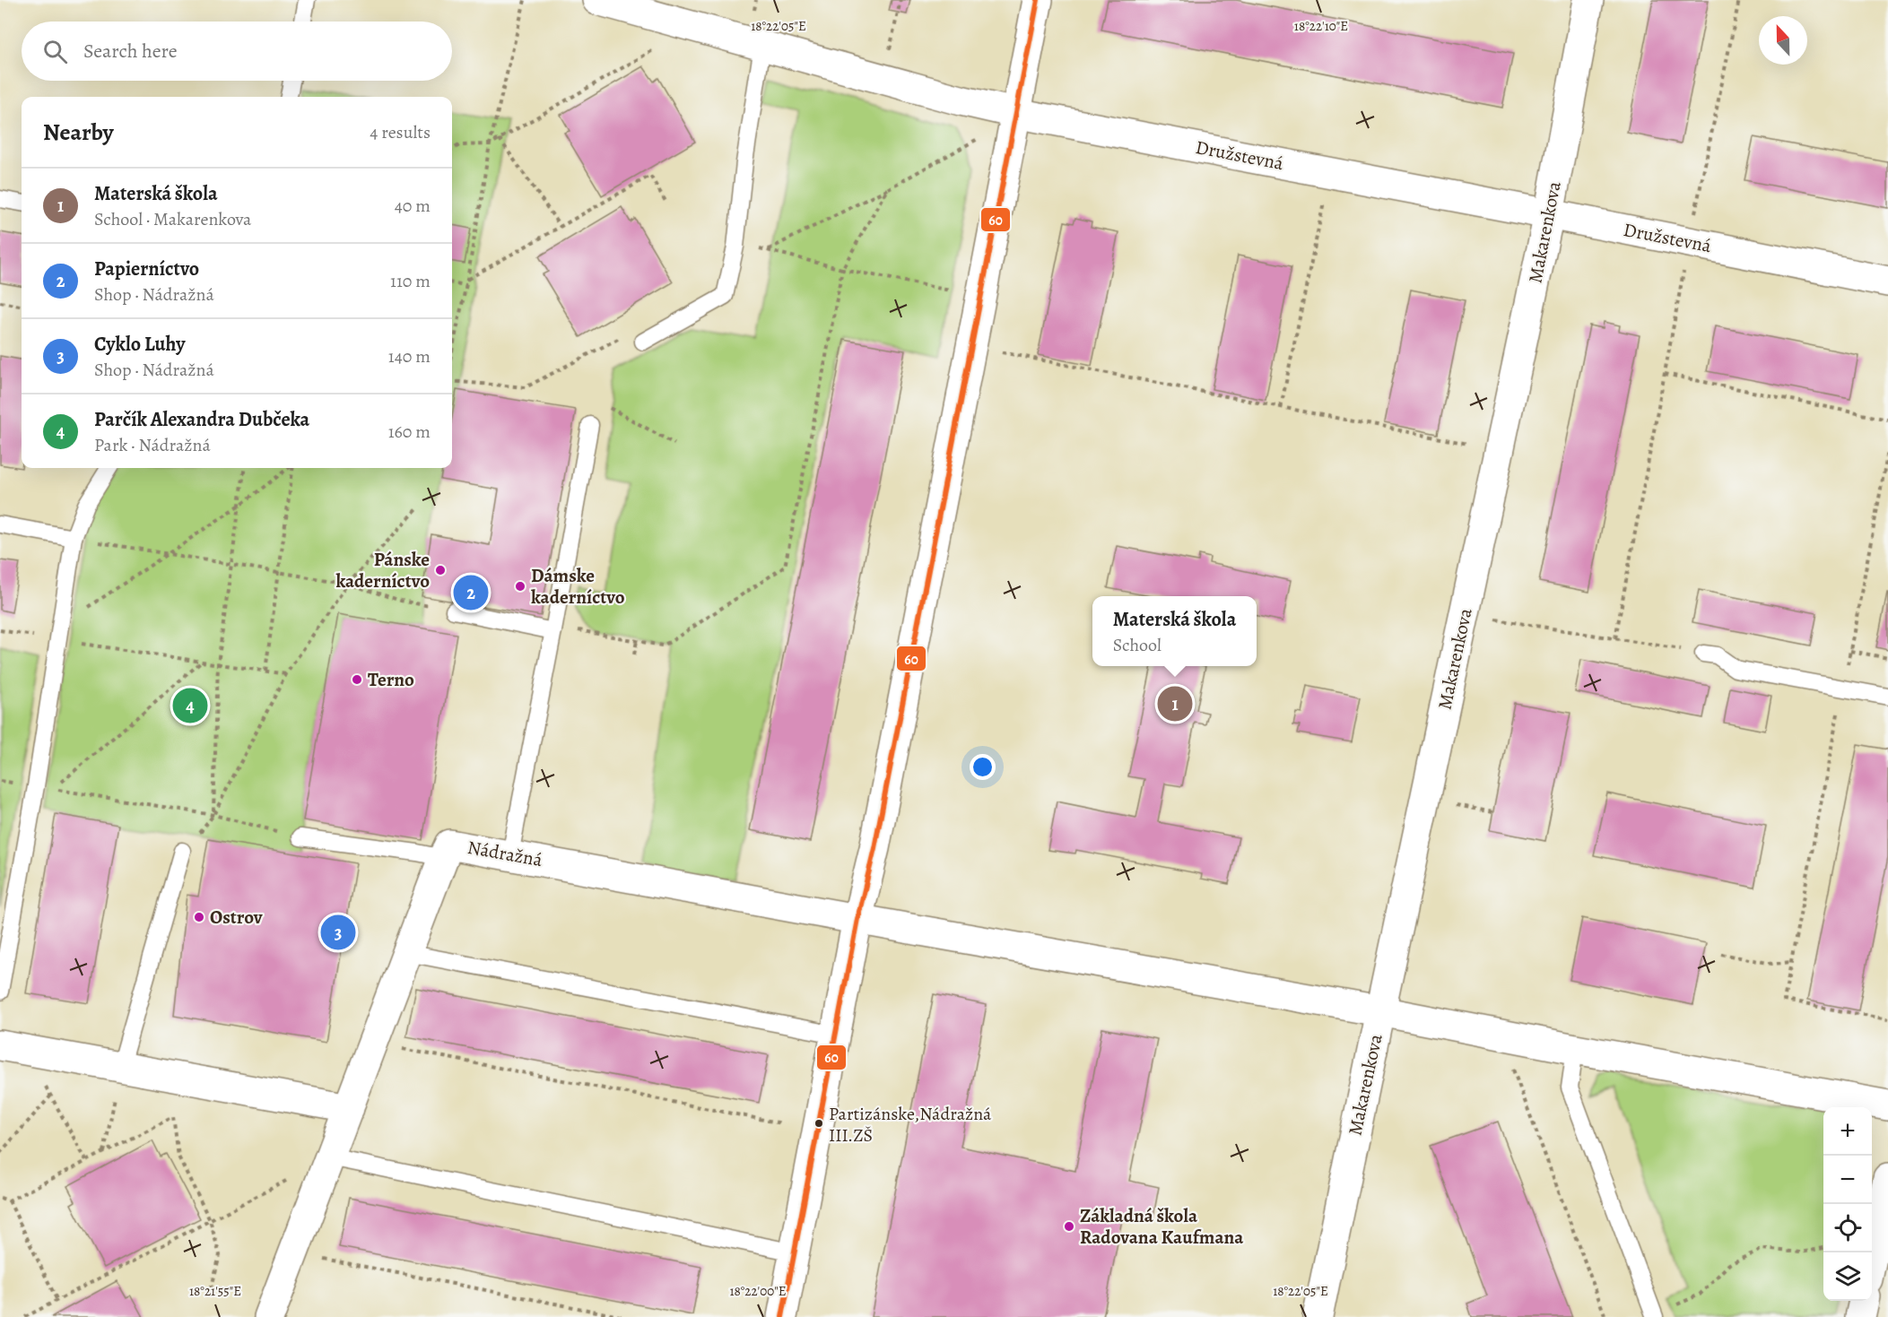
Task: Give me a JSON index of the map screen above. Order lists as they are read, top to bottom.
{
  "streets": {
    "street": ["Družstevná", "Makarenkova", "Nádražná"]
  },
  "crossings": [
    ["Družstevná", "Makarenkova"],
    ["Makarenkova", "Nádražná"]
  ],
  "places": [
    "Pánske kaderníctvo",
    "Dámske kaderníctvo",
    "Terno",
    "Ostrov",
    "Partizánske,Nádražná III.ZŠ",
    "Základná škola Radovana Kaufmana"
  ],
  "lines": ["transit line 60"],
  "north": "top",
  "page": {
    "search": "Search here",
    "heading": ["Nearby", "4 results"],
    "list": [
      {
        "mark": "1",
        "name": "Materská škola",
        "note": "School · Makarenkova",
        "value": "40 m"
      },
      {
        "mark": "2",
        "name": "Papierníctvo",
        "note": "Shop · Nádražná",
        "value": "110 m"
      },
      {
        "mark": "3",
        "name": "Cyklo Luhy",
        "note": "Shop · Nádražná",
        "value": "140 m"
      },
      {
        "mark": "4",
        "name": "Parčík Alexandra Dubčeka",
        "note": "Park · Nádražná",
        "value": "160 m"
      }
    ],
    "pins": [
      "2",
      "1",
      "4",
      "3"
    ],
    "popup": ["Materská škola", "School"],
    "map_buttons": ["+", "−"]
  },
  "coordinates": [
    "18°22'05\"E",
    "18°22'10\"E",
    "18°21'55\"E",
    "18°22'00\"E"
  ]
}
